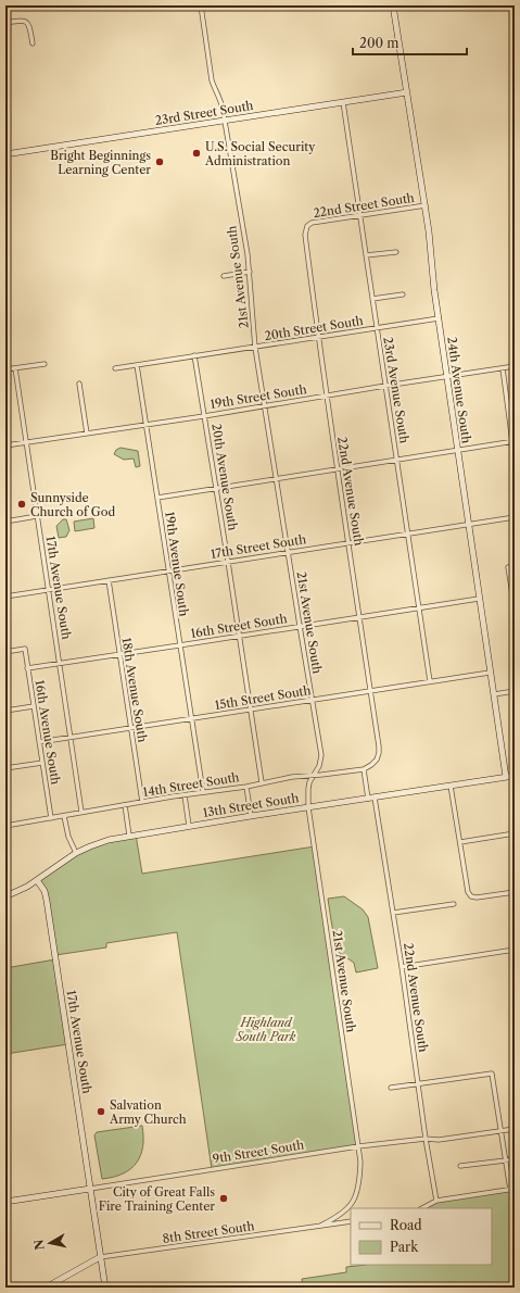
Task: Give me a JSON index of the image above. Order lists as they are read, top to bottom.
{
  "streets": {
    "street": [
      "23rd Street South",
      "22nd Street South",
      "21st Avenue South",
      "20th Street South",
      "23rd Avenue South",
      "24th Avenue South",
      "19th Street South",
      "20th Avenue South",
      "22nd Avenue South",
      "17th Street South",
      "19th Avenue South",
      "17th Avenue South",
      "16th Street South",
      "18th Avenue South",
      "15th Street South",
      "16th Avenue South",
      "14th Street South",
      "13th Street South",
      "9th Street South",
      "8th Street South"
    ]
  },
  "crossings": [
    ["23rd Street South", "21st Avenue South"],
    ["23rd Street South", "23rd Avenue South"],
    ["23rd Street South", "24th Avenue South"],
    ["22nd Street South", "23rd Avenue South"],
    ["22nd Street South", "24th Avenue South"],
    ["22nd Street South", "22nd Avenue South"],
    ["21st Avenue South", "20th Street South"],
    ["21st Avenue South", "19th Street South"],
    ["21st Avenue South", "17th Street South"],
    ["21st Avenue South", "16th Street South"],
    ["21st Avenue South", "15th Street South"],
    ["21st Avenue South", "14th Street South"],
    ["21st Avenue South", "13th Street South"],
    ["21st Avenue South", "9th Street South"],
    ["21st Avenue South", "8th Street South"],
    ["20th Street South", "23rd Avenue South"],
    ["20th Street South", "24th Avenue South"],
    ["20th Street South", "20th Avenue South"],
    ["20th Street South", "22nd Avenue South"],
    ["20th Street South", "19th Avenue South"],
    ["23rd Avenue South", "19th Street South"],
    ["23rd Avenue South", "17th Street South"],
    ["23rd Avenue South", "16th Street South"],
    ["23rd Avenue South", "15th Street South"],
    ["24th Avenue South", "19th Street South"],
    ["24th Avenue South", "17th Street South"],
    ["24th Avenue South", "16th Street South"],
    ["24th Avenue South", "15th Street South"],
    ["24th Avenue South", "13th Street South"],
    ["19th Street South", "20th Avenue South"],
    ["19th Street South", "22nd Avenue South"],
    ["19th Street South", "19th Avenue South"],
    ["19th Street South", "17th Avenue South"],
    ["20th Avenue South", "17th Street South"],
    ["20th Avenue South", "16th Street South"],
    ["20th Avenue South", "15th Street South"],
    ["20th Avenue South", "14th Street South"],
    ["22nd Avenue South", "17th Street South"],
    ["22nd Avenue South", "16th Street South"],
    ["22nd Avenue South", "15th Street South"],
    ["22nd Avenue South", "14th Street South"],
    ["22nd Avenue South", "13th Street South"],
    ["22nd Avenue South", "9th Street South"],
    ["17th Street South", "19th Avenue South"],
    ["17th Street South", "17th Avenue South"],
    ["17th Street South", "18th Avenue South"],
    ["19th Avenue South", "16th Street South"],
    ["19th Avenue South", "15th Street South"],
    ["19th Avenue South", "14th Street South"],
    ["17th Avenue South", "16th Street South"],
    ["17th Avenue South", "15th Street South"],
    ["17th Avenue South", "14th Street South"],
    ["17th Avenue South", "13th Street South"],
    ["17th Avenue South", "9th Street South"],
    ["17th Avenue South", "8th Street South"],
    ["16th Street South", "18th Avenue South"],
    ["16th Street South", "16th Avenue South"],
    ["18th Avenue South", "15th Street South"],
    ["18th Avenue South", "14th Street South"],
    ["15th Street South", "16th Avenue South"],
    ["16th Avenue South", "14th Street South"]
  ],
  "parks": ["Highland South Park"],
  "places": [
    "U.S. Social Security Administration",
    "Bright Beginnings Learning Center",
    "Sunnyside Church of God",
    "Salvation Army Church",
    "City of Great Falls Fire Training Center"
  ],
  "legend": ["Road", "Park"],
  "scale_bar": "200 m",
  "north": "left"
}
